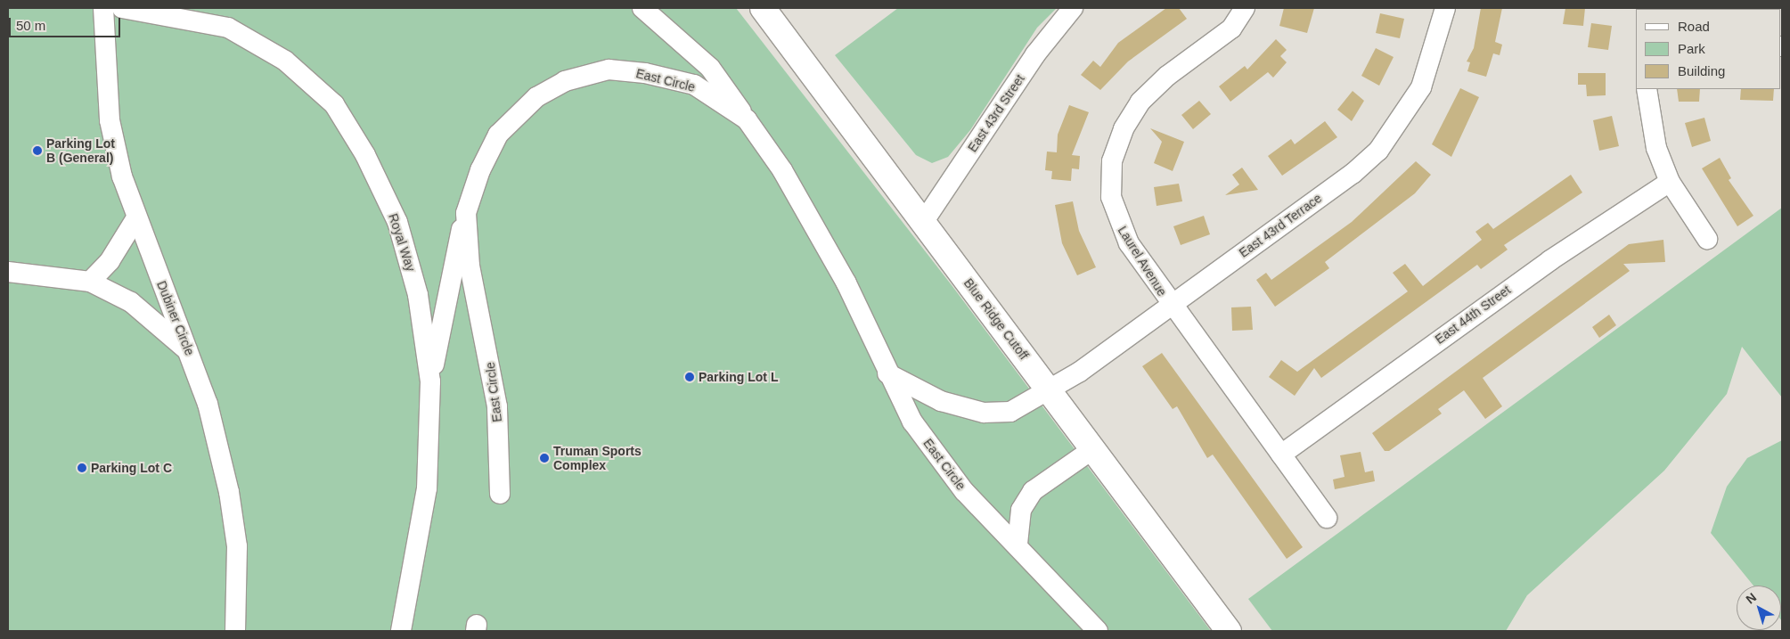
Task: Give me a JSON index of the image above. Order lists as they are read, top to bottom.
{
  "streets": {
    "main road": ["Blue Ridge Cutoff"],
    "street": [
      "East Circle",
      "East 43rd Street",
      "East 43rd Terrace",
      "Royal Way",
      "Laurel Avenue",
      "East 44th Street",
      "Dubiner Circle"
    ]
  },
  "crossings": [
    ["East Circle", "Royal Way"],
    ["East 43rd Street", "Blue Ridge Cutoff"],
    ["East 43rd Terrace", "Laurel Avenue"],
    ["East 43rd Terrace", "Blue Ridge Cutoff"],
    ["Laurel Avenue", "East 44th Street"]
  ],
  "places": [
    "Parking Lot B (General)",
    "Parking Lot L",
    "Truman Sports Complex",
    "Parking Lot C"
  ],
  "legend": ["Road", "Park", "Building"],
  "scale_bar": "50 m",
  "north": "top left"
}
